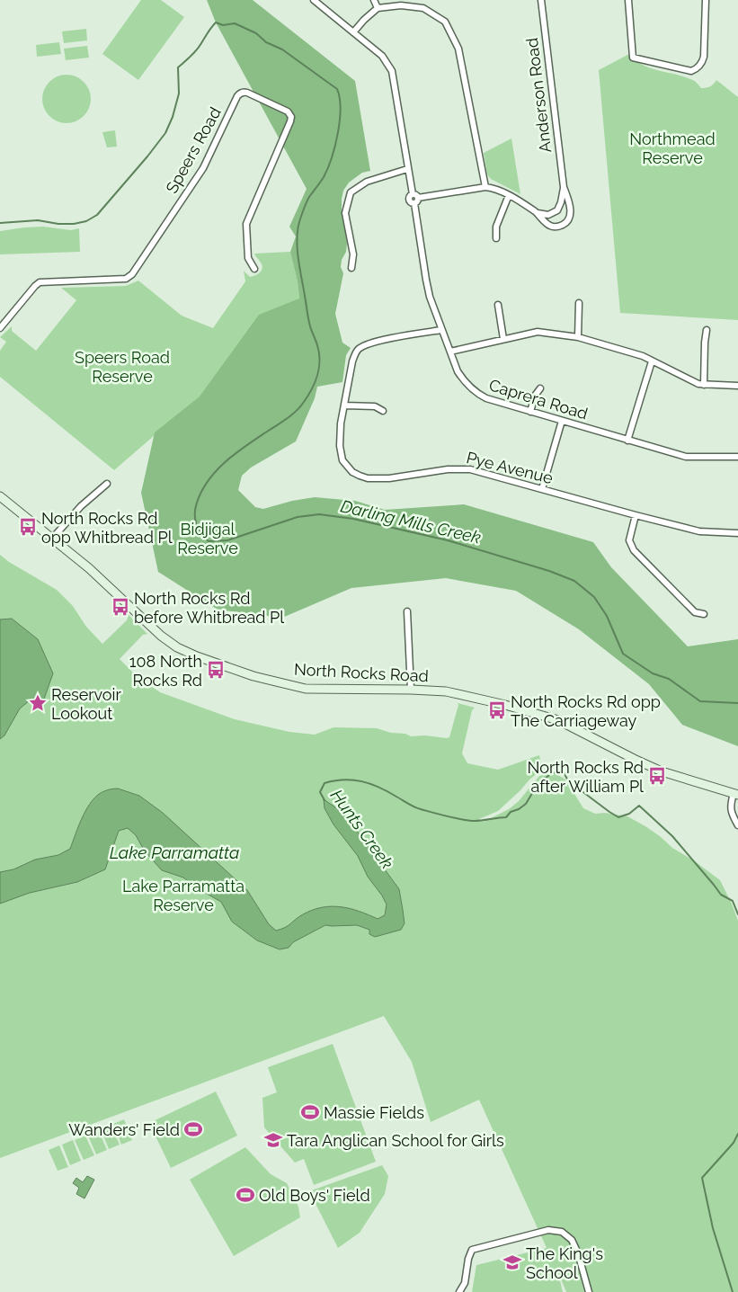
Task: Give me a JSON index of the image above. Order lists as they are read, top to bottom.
{
  "streets": {
    "main road": ["North Rocks Road"],
    "street": [
      "Anderson Road",
      "Speers Road",
      "Caprera Road",
      "Pye Avenue"
    ]
  },
  "crossings": [
    ["Caprera Road", "Pye Avenue"]
  ],
  "water": ["Darling Mills Creek", "Hunts Creek", "Lake Parramatta"],
  "parks": [
    "Northmead Reserve",
    "Speers Road Reserve",
    "Bidjigal Reserve",
    "Lake Parramatta Reserve"
  ],
  "places": {
    "bus stop": [
      "North Rocks Rd opp Whitbread Pl",
      "North Rocks Rd before Whitbread Pl",
      "108 North Rocks Rd",
      "North Rocks Rd opp The Carriageway",
      "North Rocks Rd after William Pl"
    ],
    "place": ["Reservoir Lookout"],
    "sports": ["Massie Fields", "Wanders' Field", "Old Boys' Field"],
    "school or university": ["Tara Anglican School for Girls", "The King's School"]
  }
}
